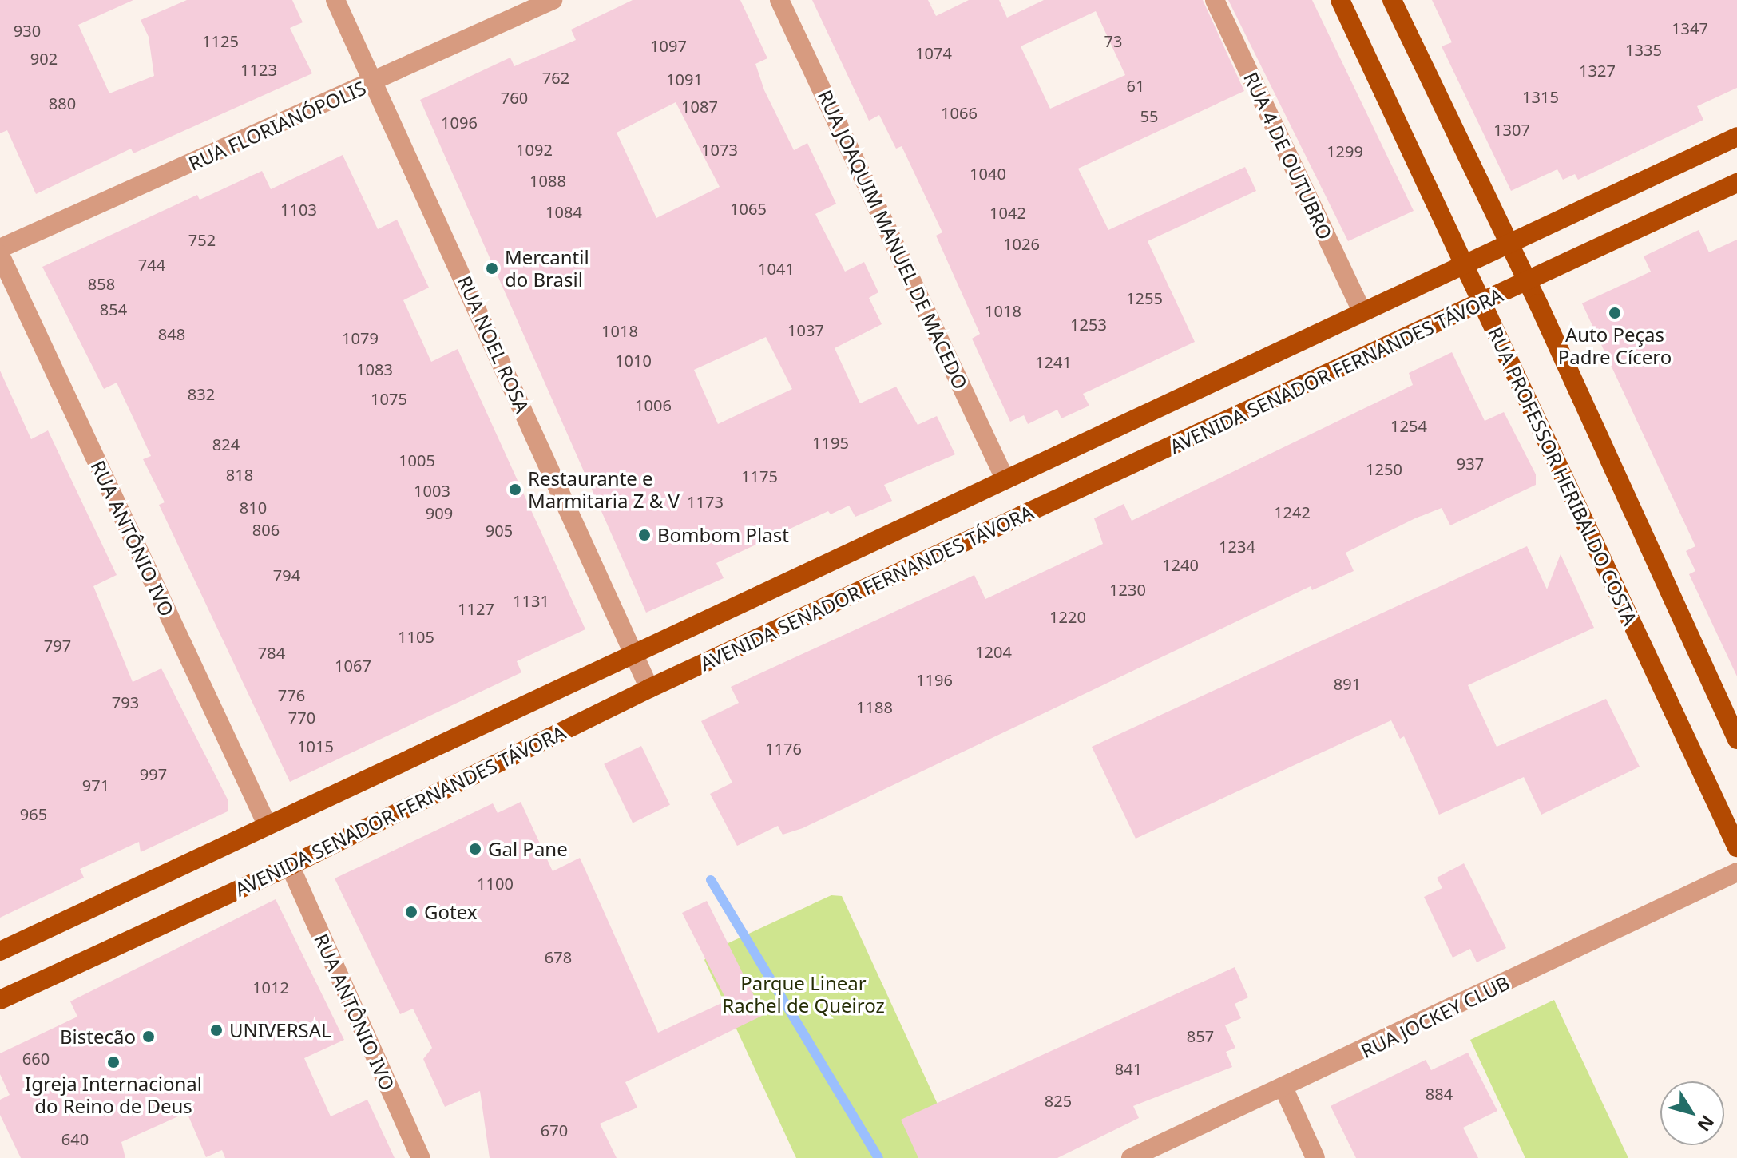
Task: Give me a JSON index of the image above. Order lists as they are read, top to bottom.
{
  "streets": {
    "main road": ["AVENIDA SENADOR FERNANDES TÁVORA", "RUA PROFESSOR HERIBALDO COSTA"],
    "street": [
      "RUA FLORIANÓPOLIS",
      "RUA 4 DE OUTUBRO",
      "RUA JOAQUIM MANUEL DE MACEDO",
      "RUA NOEL ROSA",
      "RUA ANTÔNIO IVO",
      "RUA JOCKEY CLUB"
    ]
  },
  "crossings": [
    ["RUA FLORIANÓPOLIS", "RUA NOEL ROSA"],
    ["RUA 4 DE OUTUBRO", "AVENIDA SENADOR FERNANDES TÁVORA"],
    ["RUA JOAQUIM MANUEL DE MACEDO", "AVENIDA SENADOR FERNANDES TÁVORA"],
    ["RUA NOEL ROSA", "AVENIDA SENADOR FERNANDES TÁVORA"],
    ["AVENIDA SENADOR FERNANDES TÁVORA", "RUA PROFESSOR HERIBALDO COSTA"],
    ["AVENIDA SENADOR FERNANDES TÁVORA", "RUA ANTÔNIO IVO"]
  ],
  "parks": ["Parque Linear Rachel de Queiroz"],
  "places": [
    "Mercantil do Brasil",
    "Auto Peças Padre Cícero",
    "Restaurante e Marmitaria Z & V",
    "Bombom Plast",
    "Gal Pane",
    "Gotex",
    "UNIVERSAL",
    "Bistecão",
    "Igreja Internacional do Reino de Deus"
  ],
  "house_numbers": [
    "1347",
    "930",
    "1125",
    "73",
    "1097",
    "1335",
    "1074",
    "902",
    "1123",
    "1327",
    "762",
    "1091",
    "61",
    "1315",
    "760",
    "880",
    "1087",
    "1066",
    "55",
    "1096",
    "1307",
    "1092",
    "1073",
    "1299",
    "1040",
    "1088",
    "1065",
    "1103",
    "1084",
    "1042",
    "752",
    "1026",
    "744",
    "1041",
    "858",
    "1255",
    "854",
    "1018",
    "1253",
    "1037",
    "1018",
    "848",
    "1079",
    "1010",
    "1241",
    "1083",
    "832",
    "1075",
    "1006",
    "1254",
    "1195",
    "824",
    "1005",
    "937",
    "1250",
    "818",
    "1175",
    "1003",
    "1173",
    "810",
    "1242",
    "909",
    "806",
    "905",
    "1234",
    "1240",
    "794",
    "1230",
    "1131",
    "1127",
    "1220",
    "1105",
    "797",
    "1204",
    "784",
    "1067",
    "1196",
    "891",
    "776",
    "793",
    "1188",
    "770",
    "1015",
    "1176",
    "997",
    "971",
    "965",
    "1100",
    "678",
    "1012",
    "857",
    "660",
    "841",
    "884",
    "825",
    "670",
    "640"
  ],
  "north": "bottom right"
}
